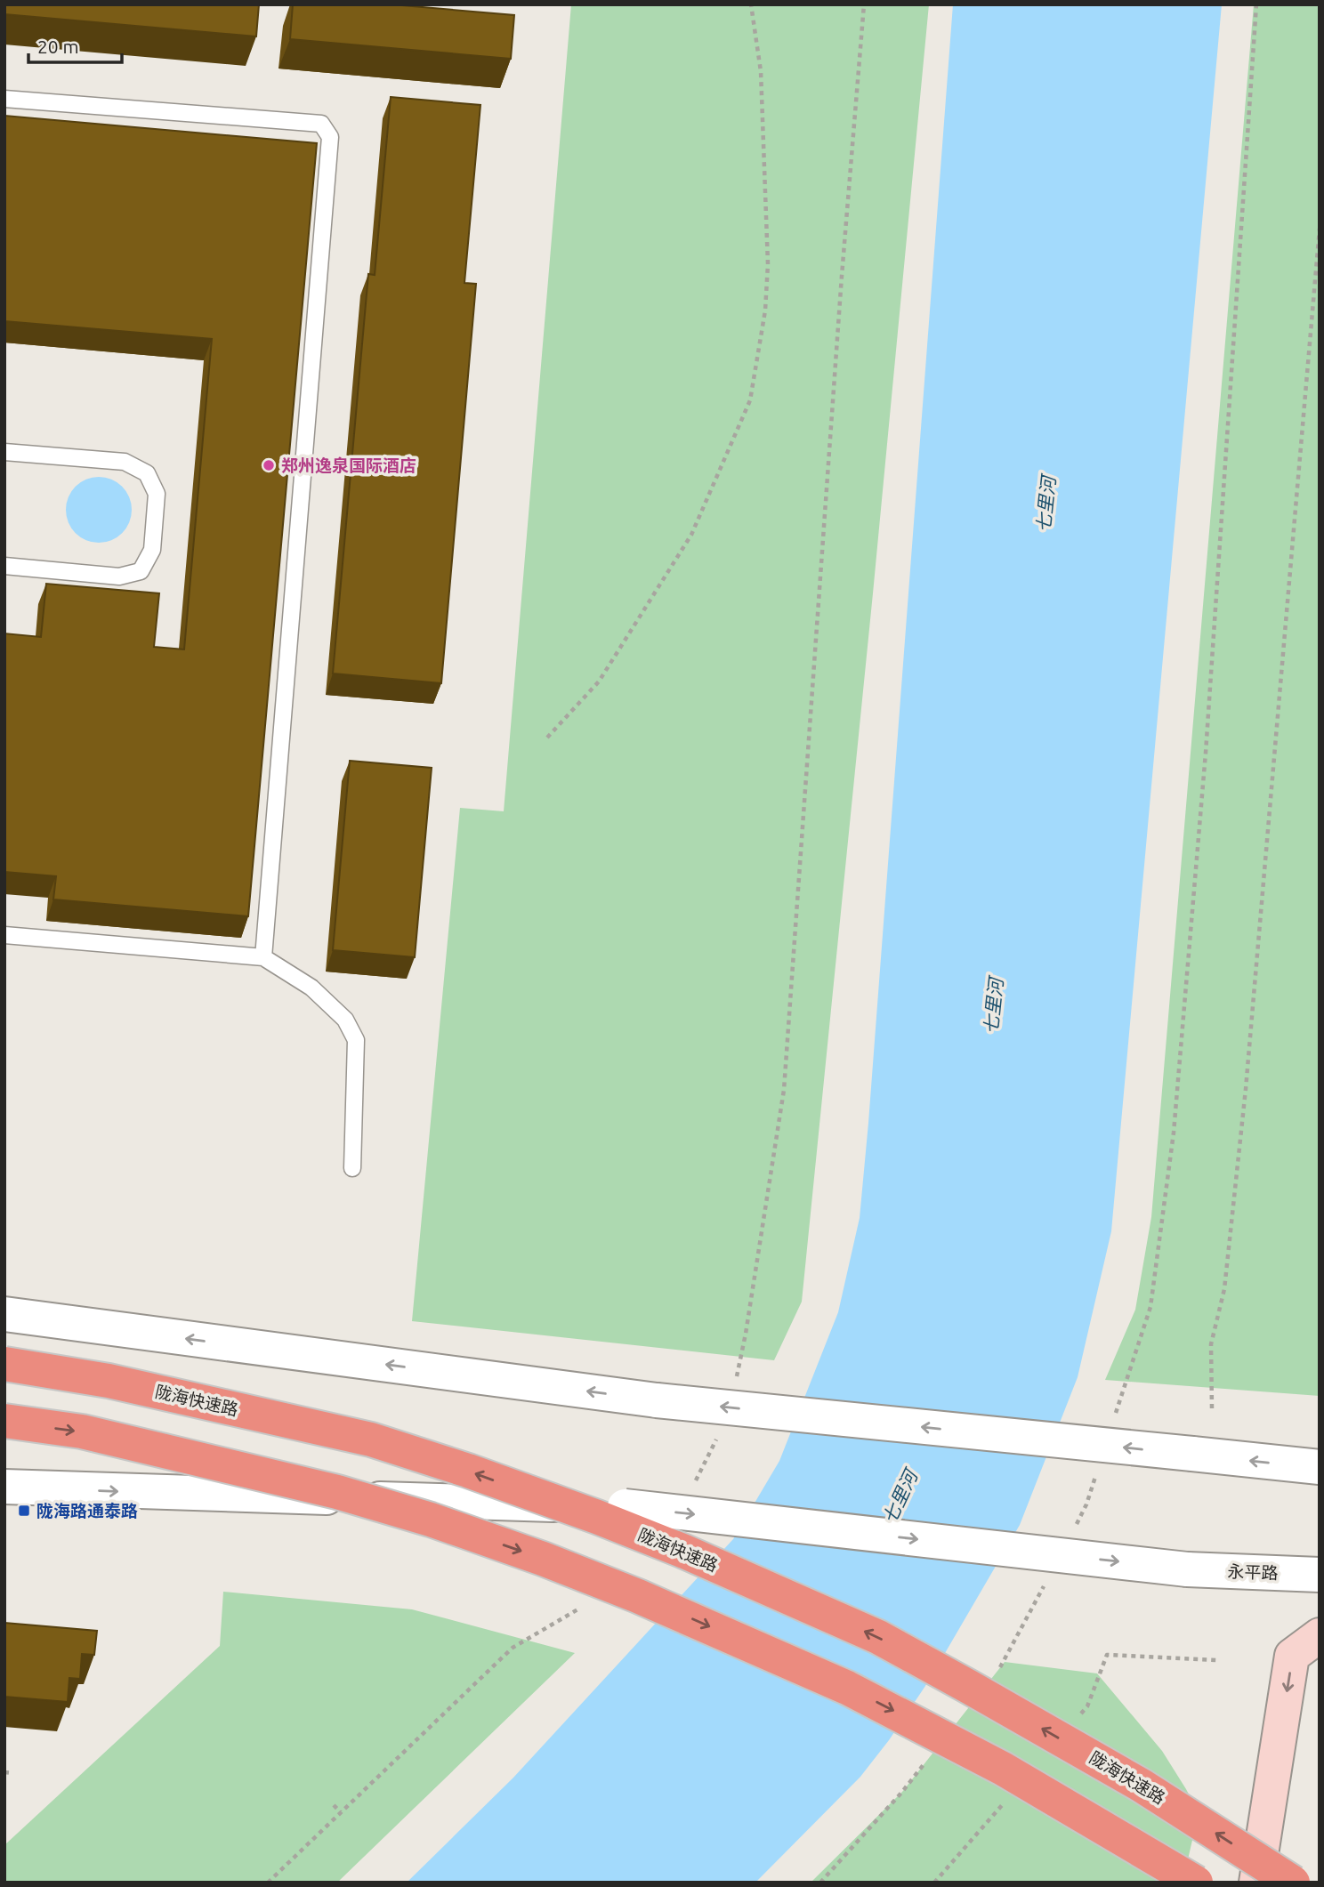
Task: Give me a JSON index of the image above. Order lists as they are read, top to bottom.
{
  "streets": {
    "highway": ["陇海快速路"],
    "street": ["永平路"]
  },
  "water": ["七里河"],
  "places": {
    "other": ["郑州逸泉国际酒店"],
    "transit": ["陇海路通泰路"]
  },
  "scale_bar": "20 m"
}
